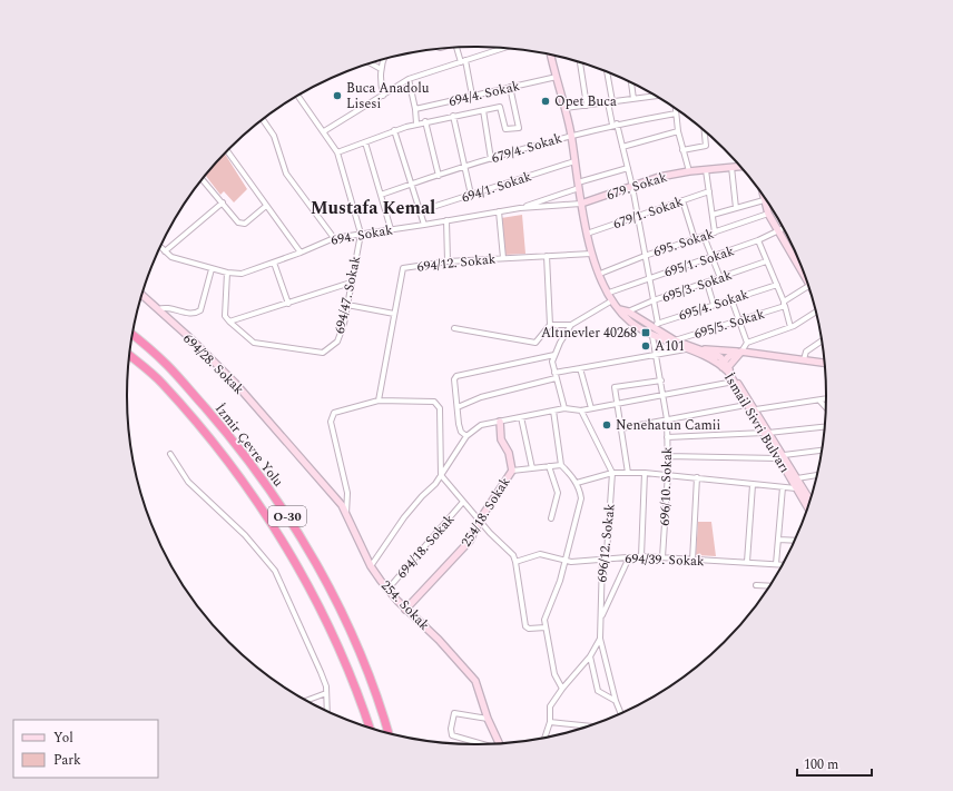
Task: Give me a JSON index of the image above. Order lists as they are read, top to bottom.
{
  "streets": {
    "highway": ["İzmir Çevre Yolu", "O-30"],
    "street": [
      "694/4. Sokak",
      "679/4. Sokak",
      "679. Sokak",
      "694/1. Sokak",
      "679/1. Sokak",
      "694. Sokak",
      "695. Sokak",
      "695/1. Sokak",
      "694/12. Sokak",
      "695/3. Sokak",
      "694/47. Sokak",
      "695/4. Sokak",
      "695/5. Sokak",
      "694/28. Sokak",
      "İsmail Sivri Bulvarı",
      "696/10. Sokak",
      "254/18. Sokak",
      "696/12. Sokak",
      "694/18. Sokak",
      "694/39. Sokak",
      "254. Sokak"
    ]
  },
  "crossings": [
    ["694/4. Sokak", "İsmail Sivri Bulvarı"],
    ["679/4. Sokak", "İsmail Sivri Bulvarı"],
    ["679. Sokak", "694. Sokak"],
    ["679. Sokak", "İsmail Sivri Bulvarı"],
    ["694/1. Sokak", "694. Sokak"],
    ["694/1. Sokak", "İsmail Sivri Bulvarı"],
    ["679/1. Sokak", "İsmail Sivri Bulvarı"],
    ["694. Sokak", "694/47. Sokak"],
    ["694. Sokak", "İsmail Sivri Bulvarı"],
    ["695. Sokak", "İsmail Sivri Bulvarı"],
    ["695/1. Sokak", "İsmail Sivri Bulvarı"],
    ["694/12. Sokak", "İsmail Sivri Bulvarı"],
    ["695/3. Sokak", "İsmail Sivri Bulvarı"],
    ["695/4. Sokak", "İsmail Sivri Bulvarı"],
    ["695/4. Sokak", "696/10. Sokak"],
    ["695/5. Sokak", "İsmail Sivri Bulvarı"],
    ["694/28. Sokak", "254. Sokak"],
    ["İsmail Sivri Bulvarı", "696/10. Sokak"],
    ["696/10. Sokak", "694/39. Sokak"],
    ["254/18. Sokak", "254. Sokak"],
    ["696/12. Sokak", "694/39. Sokak"],
    ["694/18. Sokak", "254. Sokak"]
  ],
  "districts": ["Mustafa Kemal"],
  "places": {
    "other": [
      "Buca Anadolu Lisesi",
      "Opet Buca",
      "A101",
      "Nenehatun Camii"
    ],
    "transit": ["Altınevler 40268"]
  },
  "legend": ["Yol", "Park"],
  "scale_bar": "100 m"
}
